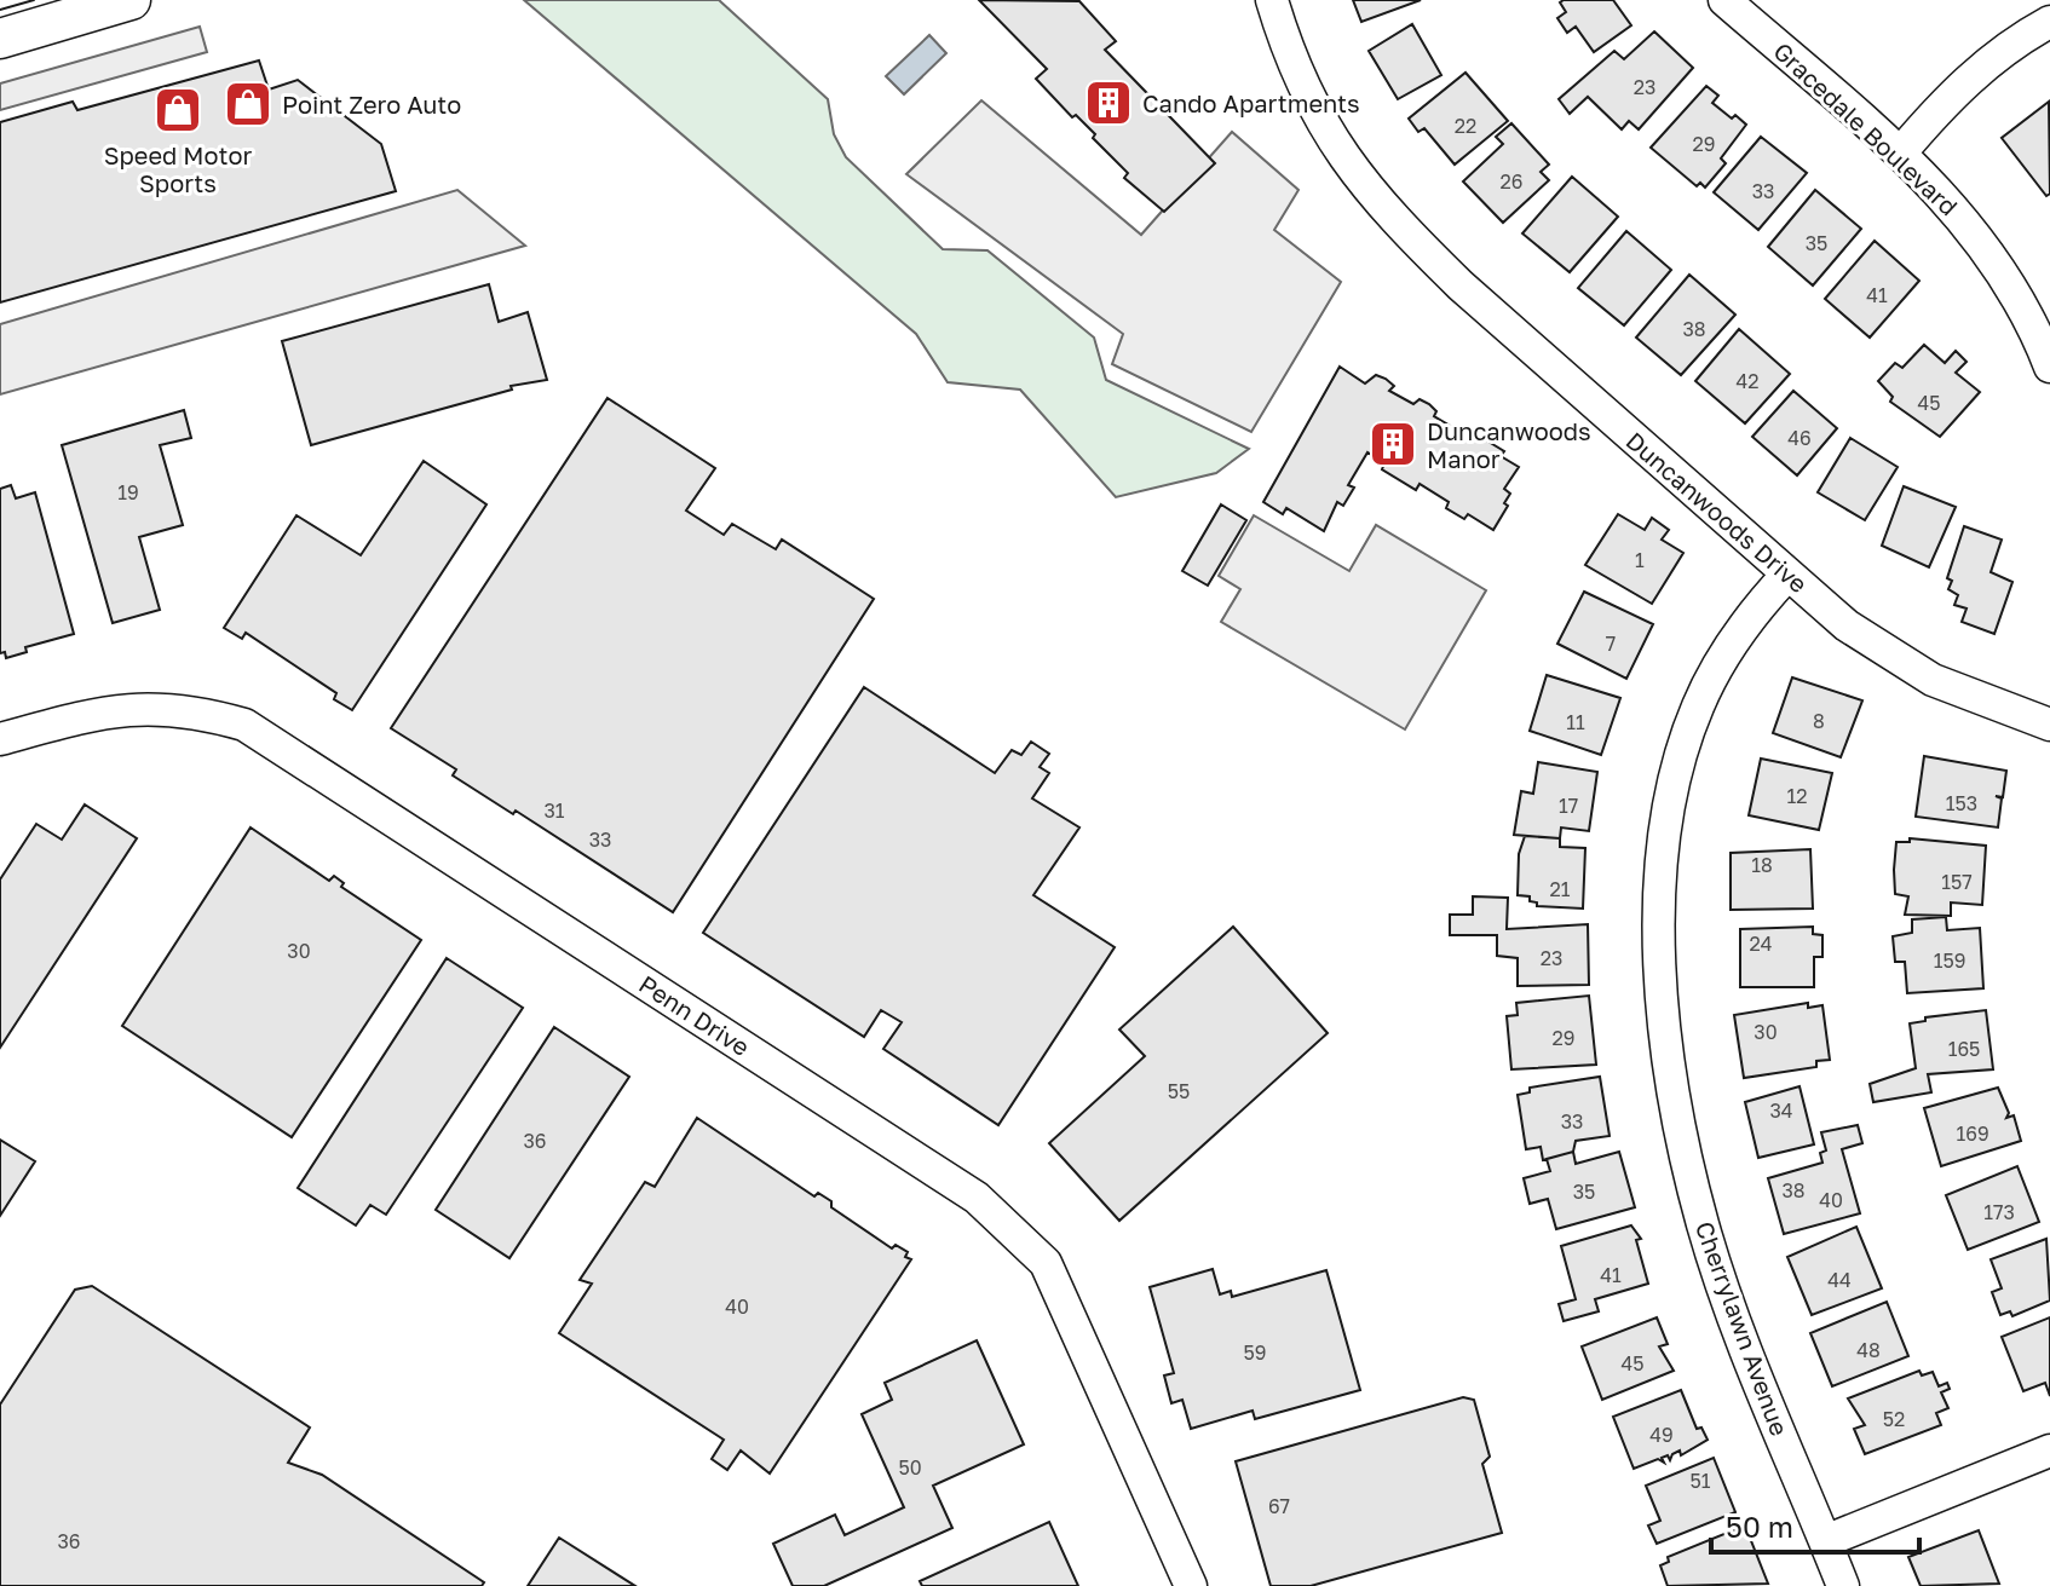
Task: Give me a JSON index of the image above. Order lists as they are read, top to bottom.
{
  "streets": {
    "street": [
      "Gracedale Boulevard",
      "Duncanwoods Drive",
      "Penn Drive",
      "Cherrylawn Avenue"
    ]
  },
  "crossings": [
    ["Duncanwoods Drive", "Cherrylawn Avenue"]
  ],
  "places": {
    "building": ["Cando Apartments", "Duncanwoods Manor"],
    "shop": ["Point Zero Auto", "Speed Motor Sports"]
  },
  "house_numbers": [
    "23",
    "22",
    "29",
    "26",
    "33",
    "35",
    "41",
    "38",
    "42",
    "45",
    "46",
    "19",
    "1",
    "7",
    "8",
    "11",
    "12",
    "153",
    "17",
    "31",
    "33",
    "18",
    "157",
    "21",
    "24",
    "30",
    "23",
    "159",
    "30",
    "29",
    "165",
    "55",
    "34",
    "33",
    "169",
    "36",
    "38",
    "35",
    "40",
    "173",
    "41",
    "44",
    "40",
    "48",
    "59",
    "45",
    "52",
    "49",
    "50",
    "51",
    "67",
    "36"
  ],
  "scale_bar": "50 m"
}
